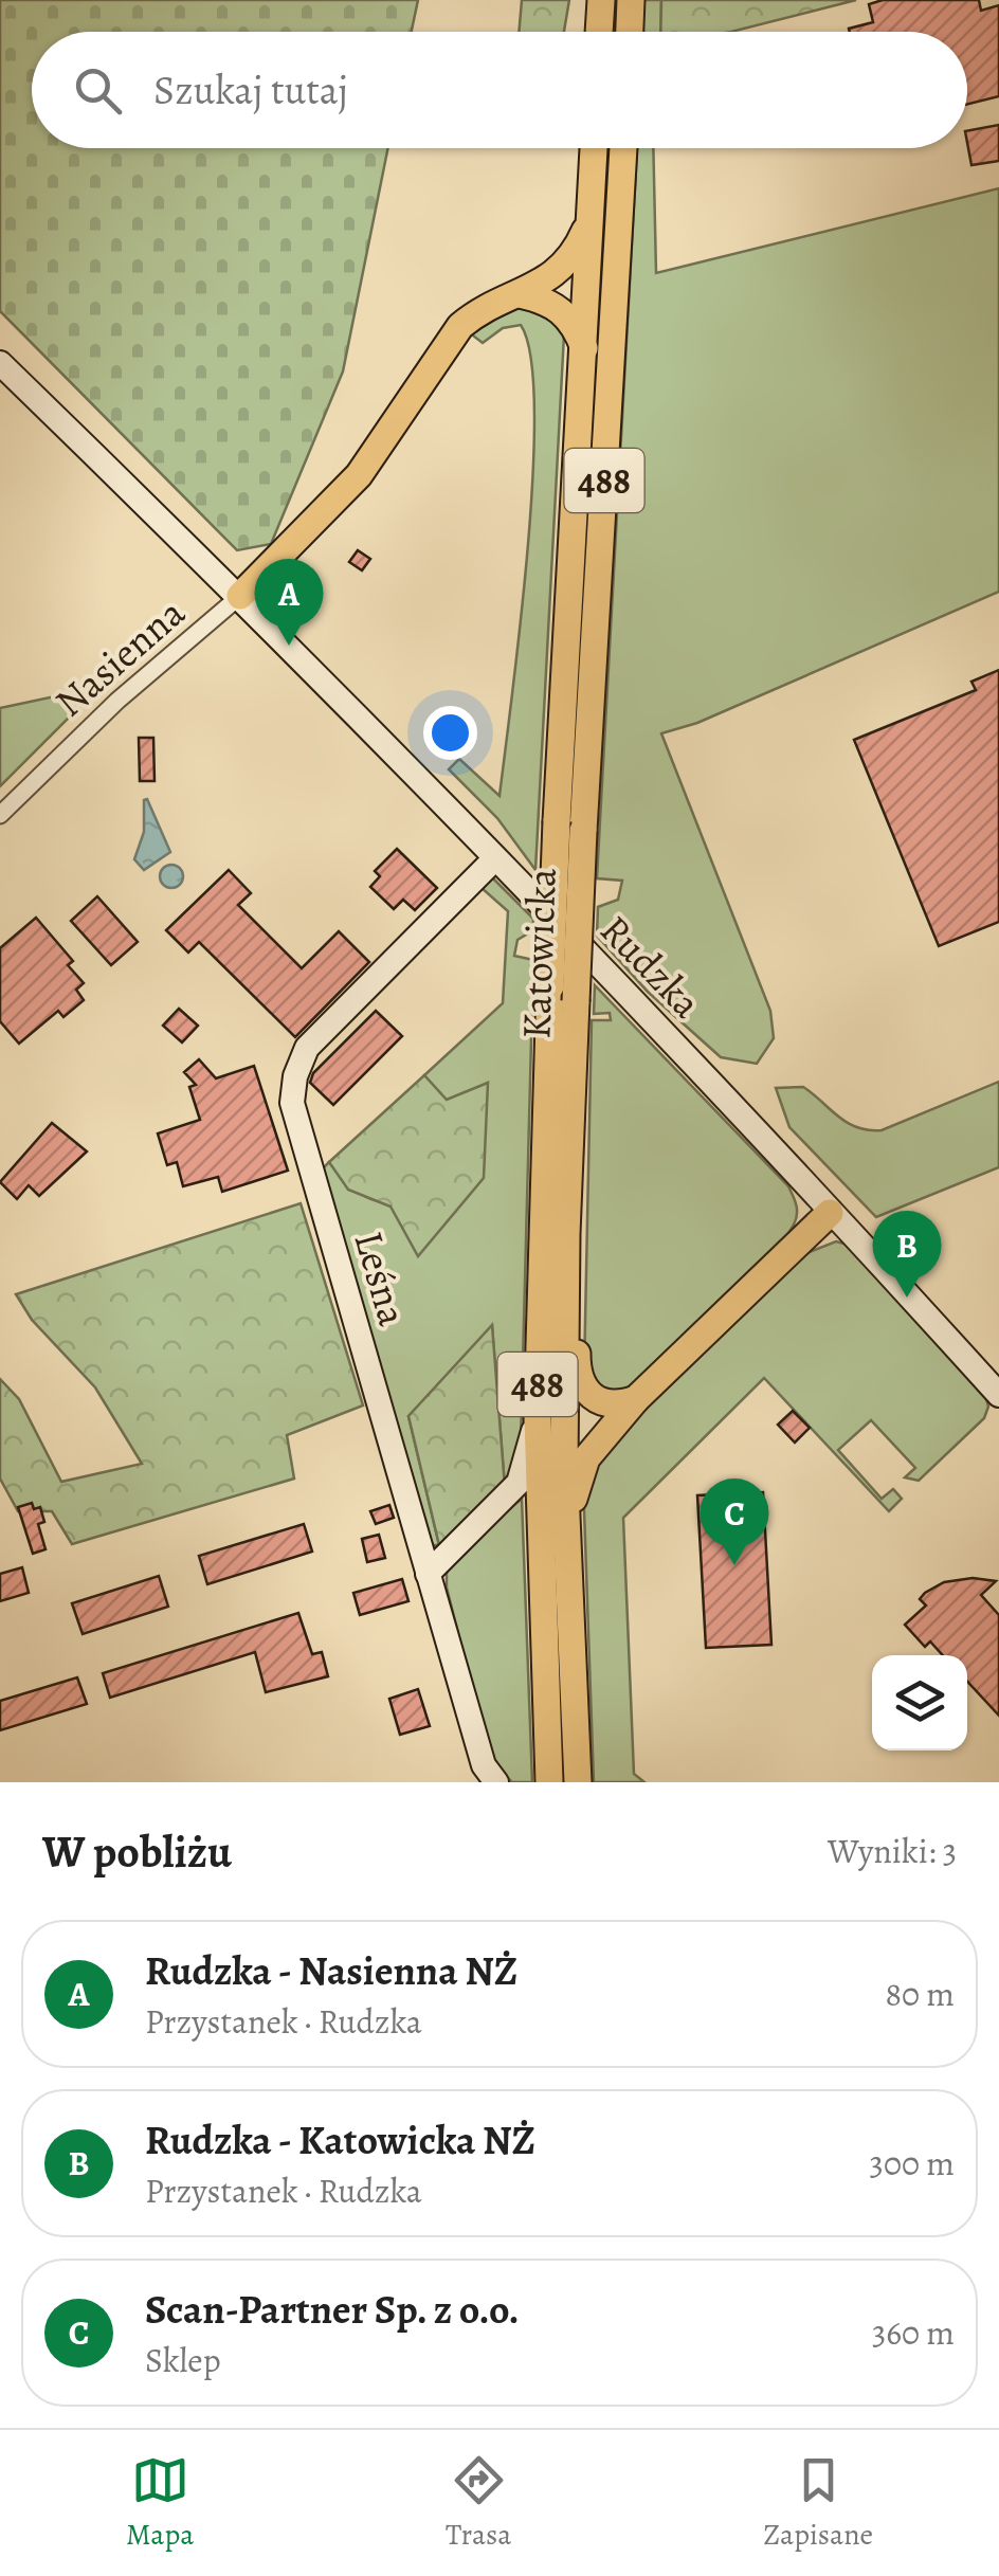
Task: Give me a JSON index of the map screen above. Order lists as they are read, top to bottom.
{
  "streets": {
    "main road": ["488", "Katowicka"],
    "street": ["Nasienna", "Rudzka", "Leśna"]
  },
  "crossings": [
    ["Nasienna", "Rudzka"],
    ["Rudzka", "Leśna"]
  ],
  "page": {
    "search": "Szukaj tutaj",
    "pins": ["A", "B", "C"],
    "heading": ["W pobliżu", "Wyniki: 3"],
    "list": [
      {
        "mark": "A",
        "name": "Rudzka - Nasienna NŻ",
        "note": "Przystanek · Rudzka",
        "value": "80 m"
      },
      {
        "mark": "B",
        "name": "Rudzka - Katowicka NŻ",
        "note": "Przystanek · Rudzka",
        "value": "300 m"
      },
      {
        "mark": "C",
        "name": "Scan-Partner Sp. z o.o.",
        "note": "Sklep",
        "value": "360 m"
      }
    ],
    "nav": ["Mapa", "Trasa", "Zapisane"]
  }
}
